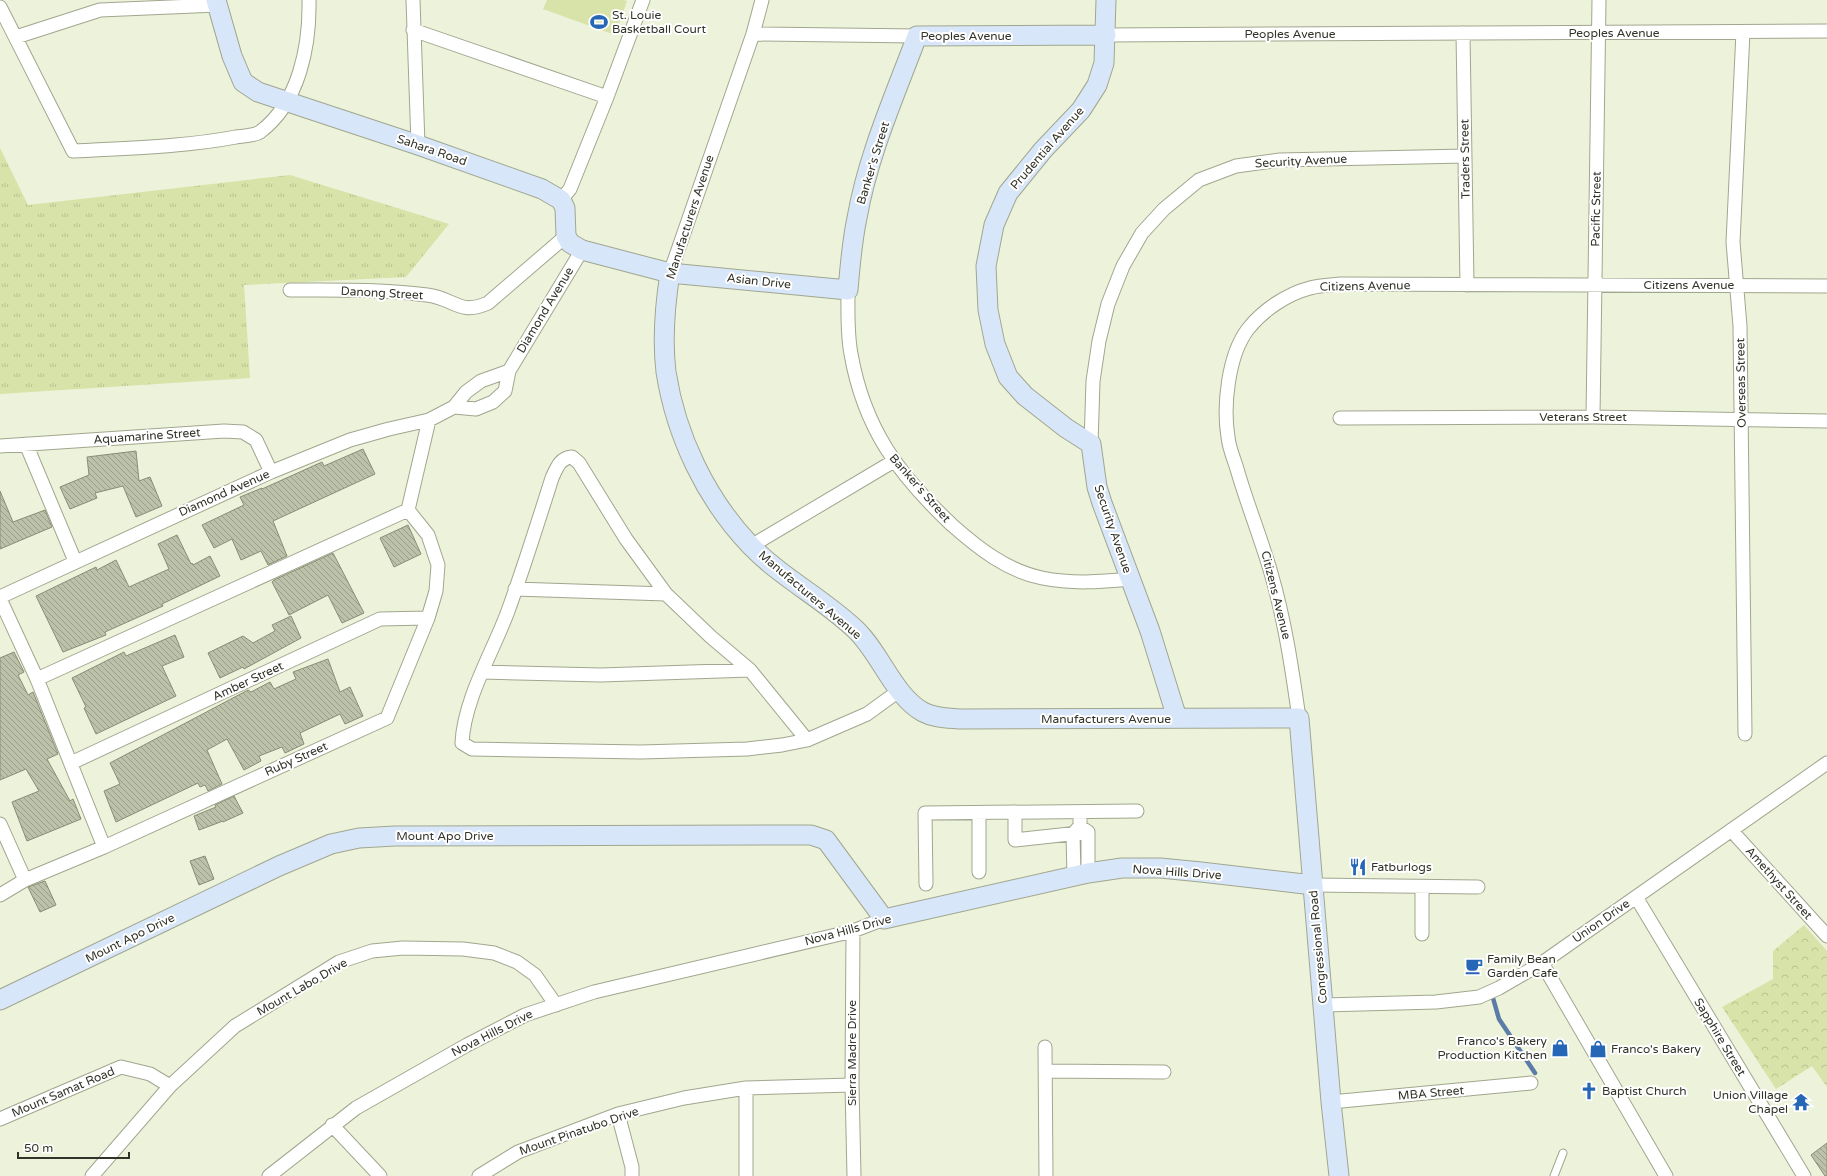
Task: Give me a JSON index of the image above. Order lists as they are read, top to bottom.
{
  "streets": {
    "street": [
      "Peoples Avenue",
      "Prudential Avenue",
      "Sahara Road",
      "Traders Street",
      "Security Avenue",
      "Banker's Street",
      "Pacific Street",
      "Manufacturers Avenue",
      "Asian Drive",
      "Citizens Avenue",
      "Danong Street",
      "Diamond Avenue",
      "Overseas Street",
      "Veterans Street",
      "Aquamarine Street",
      "Amber Street",
      "Ruby Street",
      "Mount Apo Drive",
      "Nova Hills Drive",
      "Amethyst Street",
      "Union Drive",
      "Congressional Road",
      "Mount Labo Drive",
      "Sapphire Street",
      "Sierra Madre Drive",
      "Mount Samat Road",
      "MBA Street",
      "Mount Pinatubo Drive"
    ]
  },
  "crossings": [
    ["Peoples Avenue", "Prudential Avenue"],
    ["Peoples Avenue", "Traders Street"],
    ["Peoples Avenue", "Banker's Street"],
    ["Peoples Avenue", "Pacific Street"],
    ["Peoples Avenue", "Manufacturers Avenue"],
    ["Peoples Avenue", "Overseas Street"],
    ["Prudential Avenue", "Security Avenue"],
    ["Traders Street", "Security Avenue"],
    ["Traders Street", "Citizens Avenue"],
    ["Security Avenue", "Banker's Street"],
    ["Security Avenue", "Manufacturers Avenue"],
    ["Banker's Street", "Asian Drive"],
    ["Pacific Street", "Citizens Avenue"],
    ["Pacific Street", "Veterans Street"],
    ["Manufacturers Avenue", "Asian Drive"],
    ["Manufacturers Avenue", "Citizens Avenue"],
    ["Manufacturers Avenue", "Congressional Road"],
    ["Citizens Avenue", "Overseas Street"],
    ["Citizens Avenue", "Congressional Road"],
    ["Diamond Avenue", "Aquamarine Street"],
    ["Overseas Street", "Veterans Street"],
    ["Amber Street", "Ruby Street"],
    ["Mount Apo Drive", "Nova Hills Drive"],
    ["Nova Hills Drive", "Congressional Road"],
    ["Nova Hills Drive", "Mount Labo Drive"],
    ["Nova Hills Drive", "Sierra Madre Drive"],
    ["Amethyst Street", "Union Drive"],
    ["Union Drive", "Congressional Road"],
    ["Union Drive", "Sapphire Street"],
    ["Congressional Road", "MBA Street"],
    ["Mount Labo Drive", "Mount Samat Road"],
    ["Sierra Madre Drive", "Mount Pinatubo Drive"]
  ],
  "places": {
    "sports": ["St. Louie Basketball Court"],
    "restaurant": ["Fatburlogs"],
    "cafe": ["Family Bean Garden Cafe"],
    "shop": ["Franco's Bakery Production Kitchen", "Franco's Bakery"],
    "church": ["Baptist Church"],
    "temple": ["Union Village Chapel"]
  },
  "scale_bar": "50 m"
}
